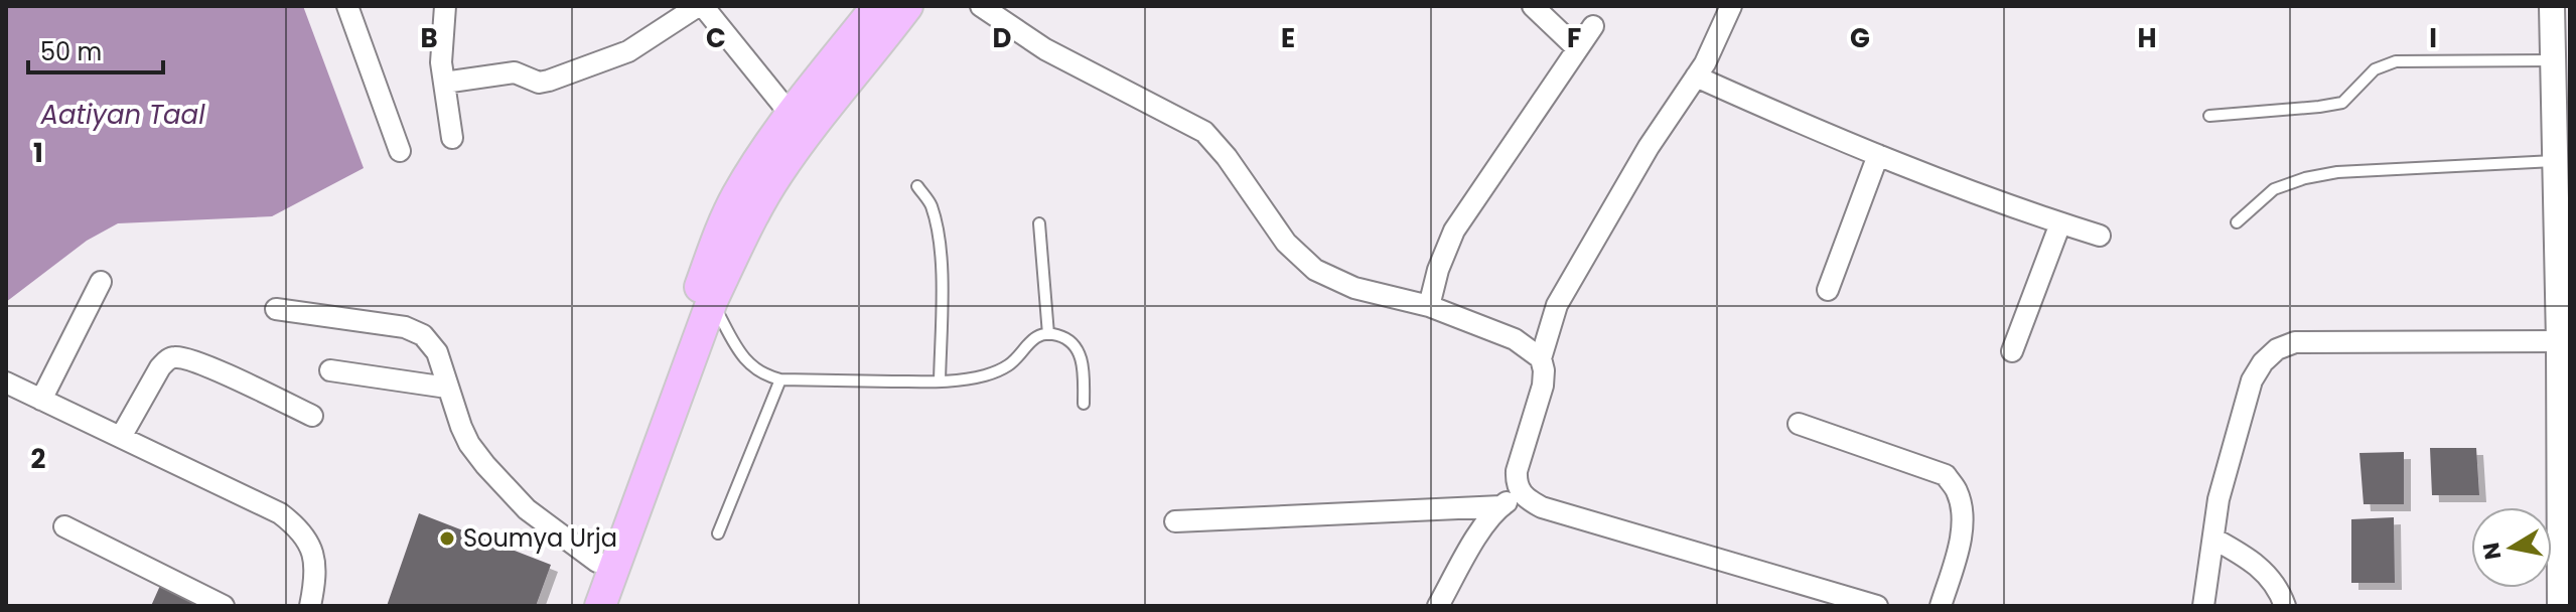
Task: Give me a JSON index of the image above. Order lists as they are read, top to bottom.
{
  "water": ["Aatiyan Taal"],
  "places": ["Soumya Urja"],
  "scale_bar": "50 m",
  "north": "left",
  "grid": {
    "columns": [
      "B",
      "C",
      "D",
      "E",
      "F",
      "G",
      "H",
      "I"
    ],
    "rows": ["1", "2"]
  }
}
